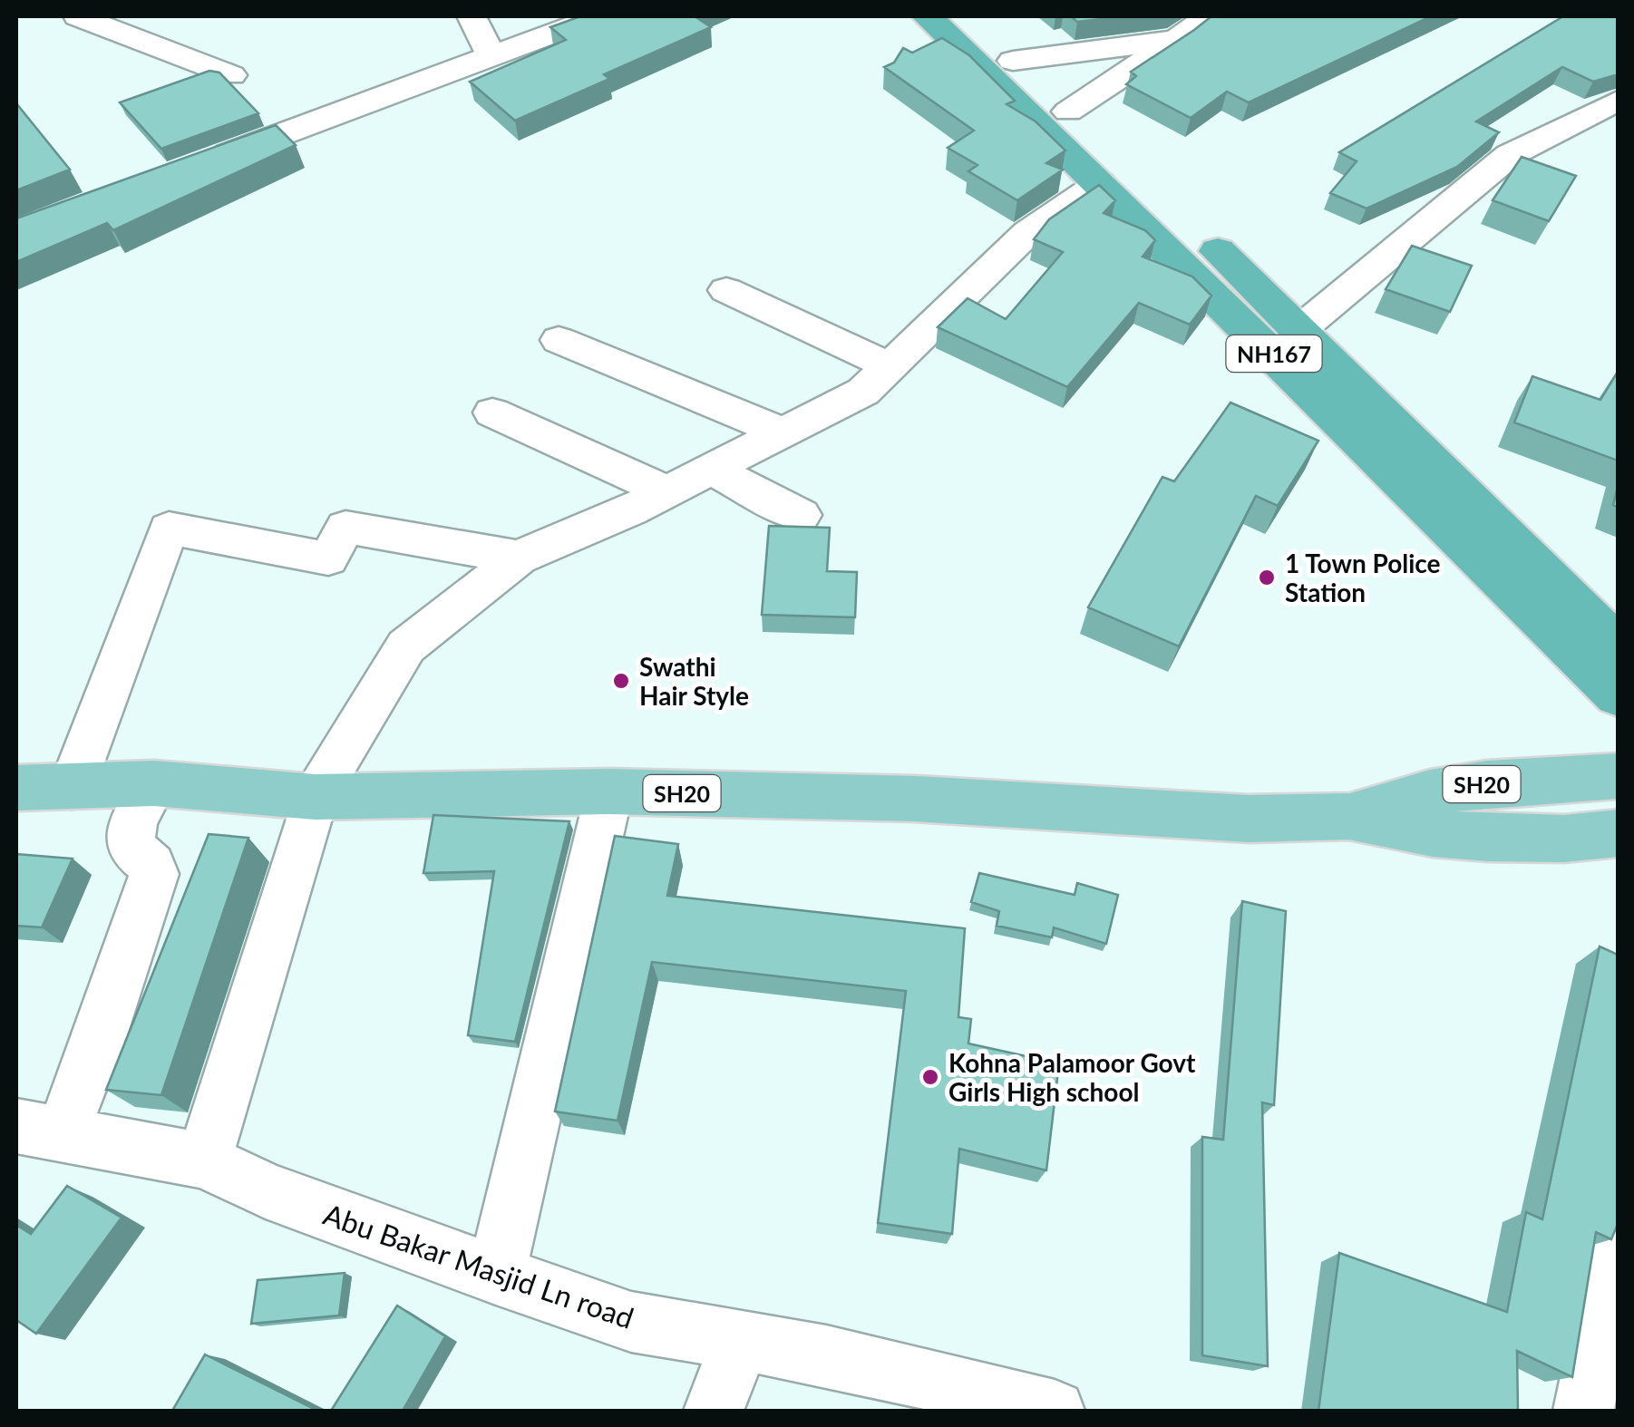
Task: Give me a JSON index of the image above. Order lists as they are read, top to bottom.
{
  "streets": {
    "highway": ["NH167"],
    "main road": ["SH20"],
    "street": ["Abu Bakar Masjid Ln road"]
  },
  "places": ["1 Town Police Station", "Swathi Hair Style", "Kohna Palamoor Govt Girls High school"]
}
